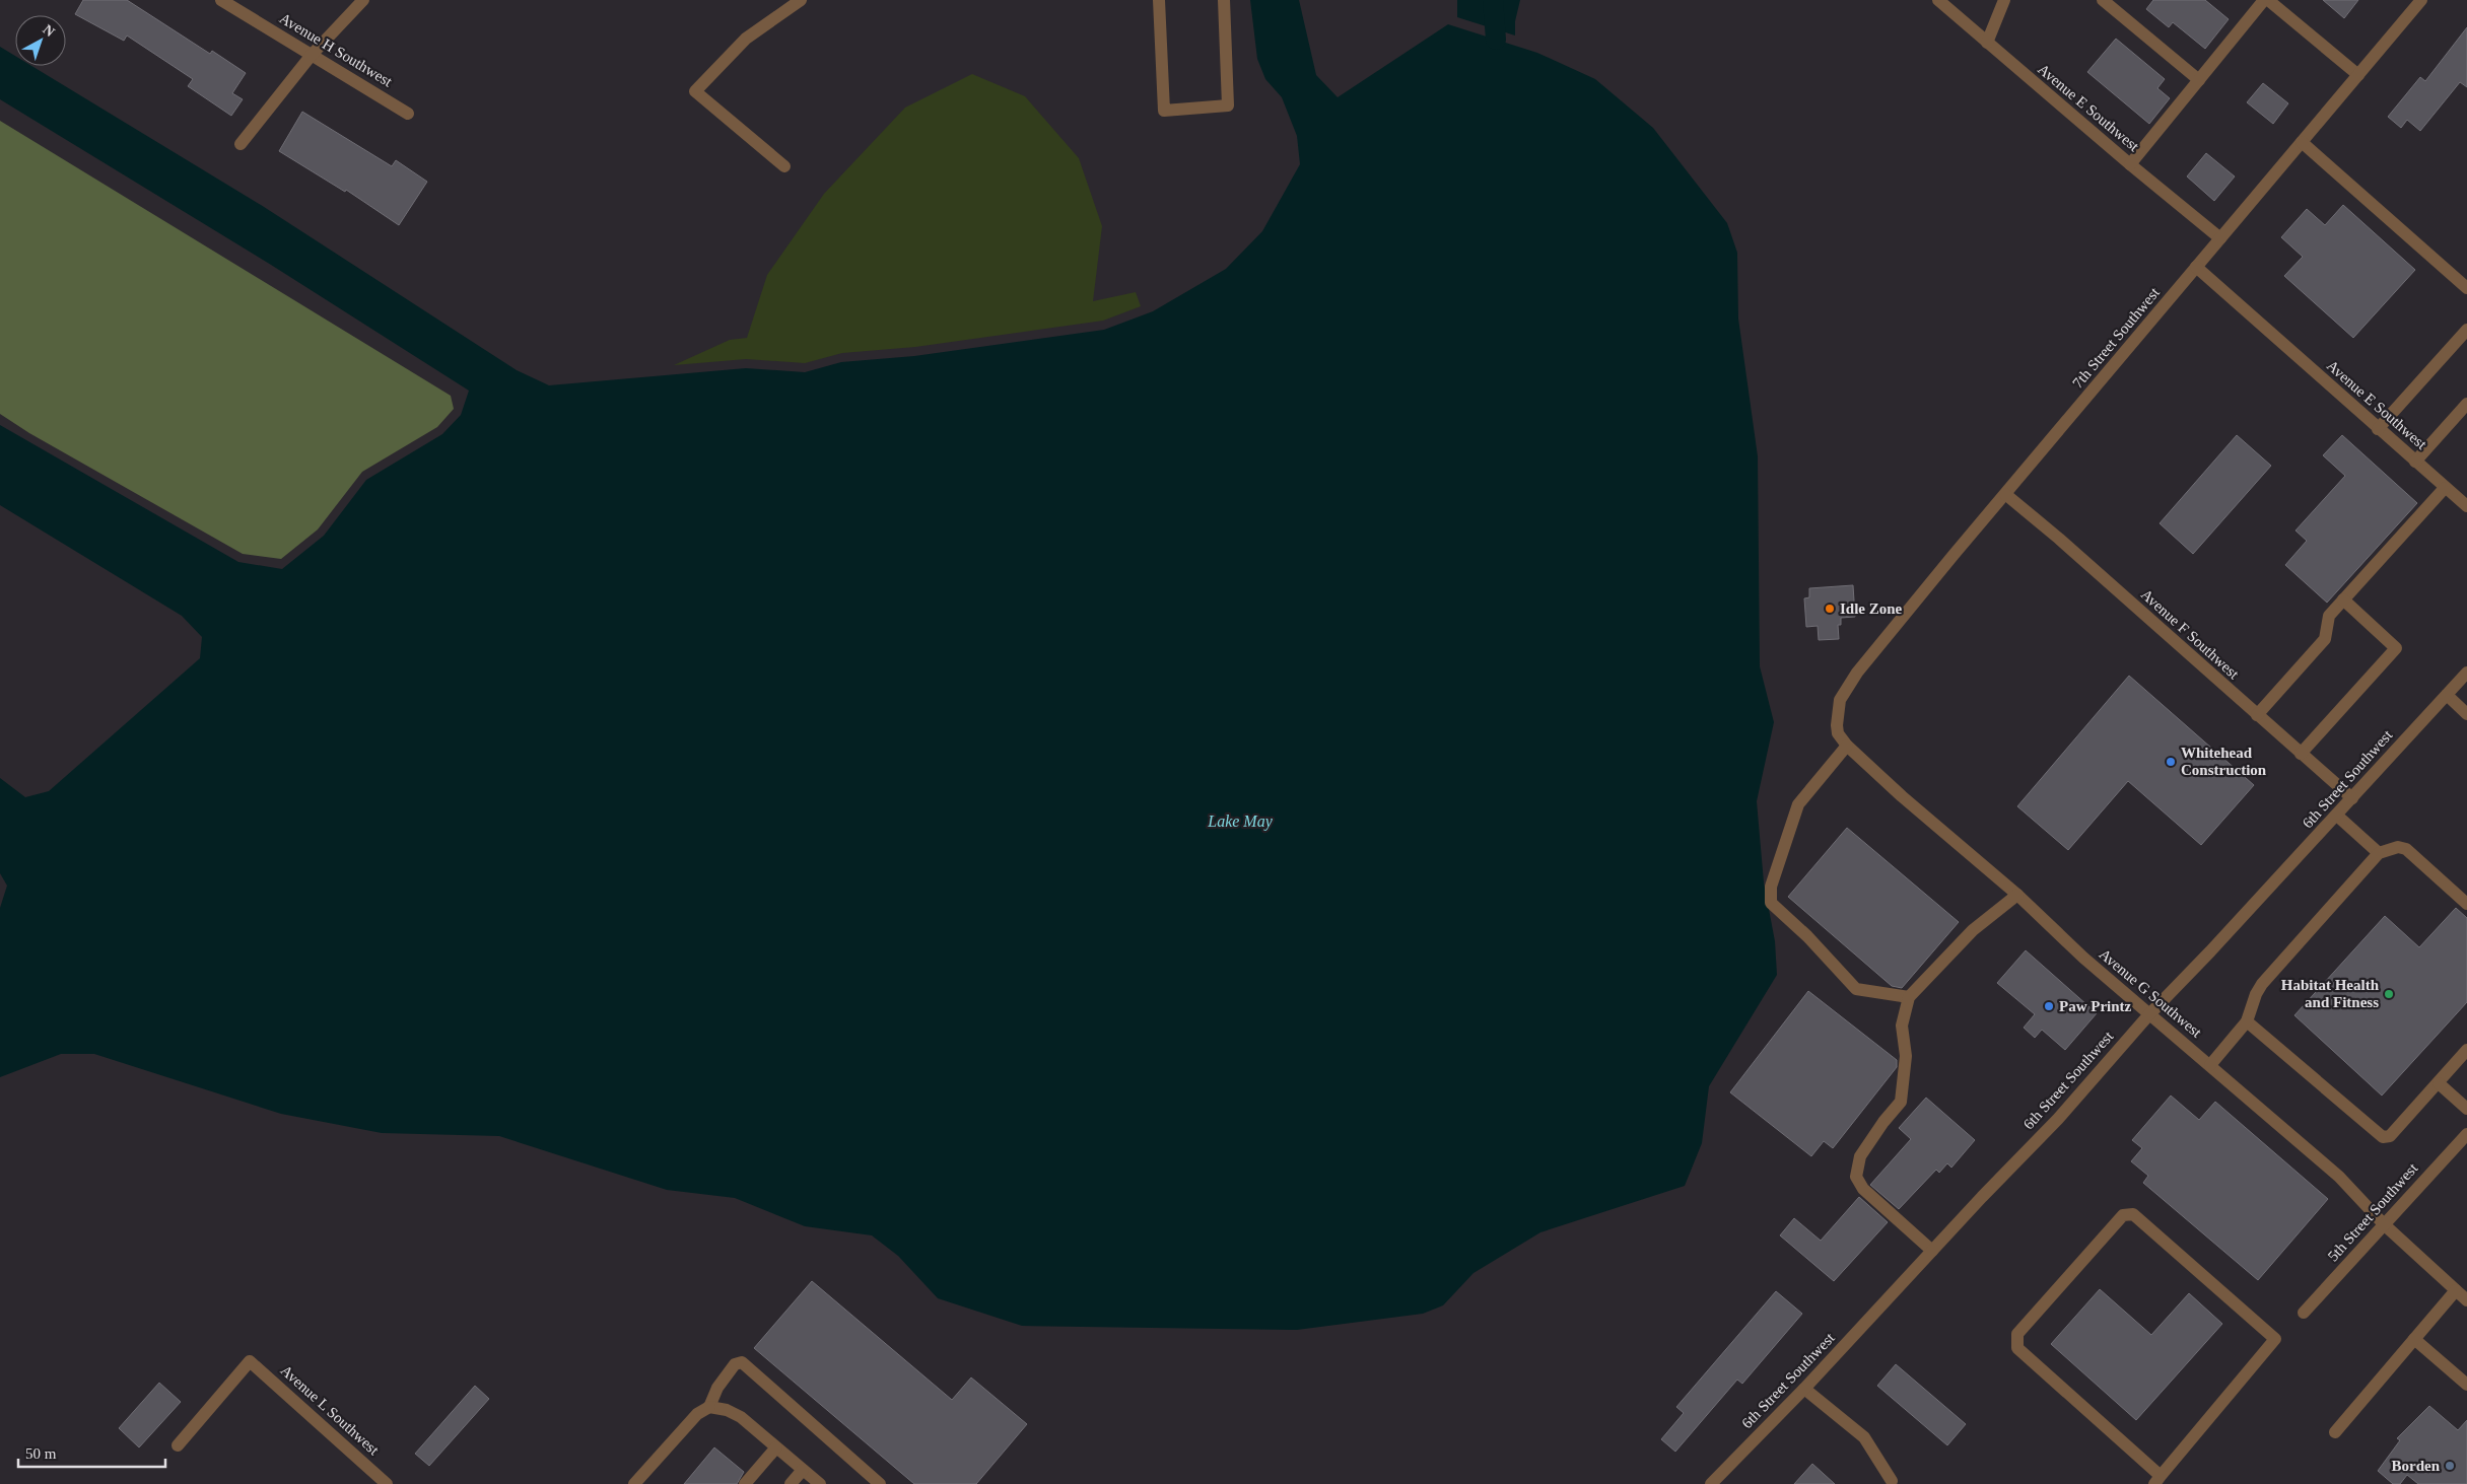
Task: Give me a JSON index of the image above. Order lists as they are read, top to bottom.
{
  "streets": {
    "street": [
      "Avenue H Southwest",
      "Avenue E Southwest",
      "7th Street Southwest",
      "Avenue F Southwest",
      "6th Street Southwest",
      "Avenue G Southwest",
      "5th Street Southwest",
      "Avenue L Southwest"
    ]
  },
  "crossings": [
    ["Avenue E Southwest", "7th Street Southwest"],
    ["7th Street Southwest", "Avenue F Southwest"],
    ["7th Street Southwest", "Avenue G Southwest"],
    ["Avenue F Southwest", "6th Street Southwest"],
    ["6th Street Southwest", "Avenue G Southwest"],
    ["Avenue G Southwest", "5th Street Southwest"]
  ],
  "water": ["Lake May"],
  "places": [
    "Idle Zone",
    "Whitehead Construction",
    "Habitat Health and Fitness",
    "Paw Printz",
    "Borden"
  ],
  "scale_bar": "50 m",
  "north": "top right"
}
